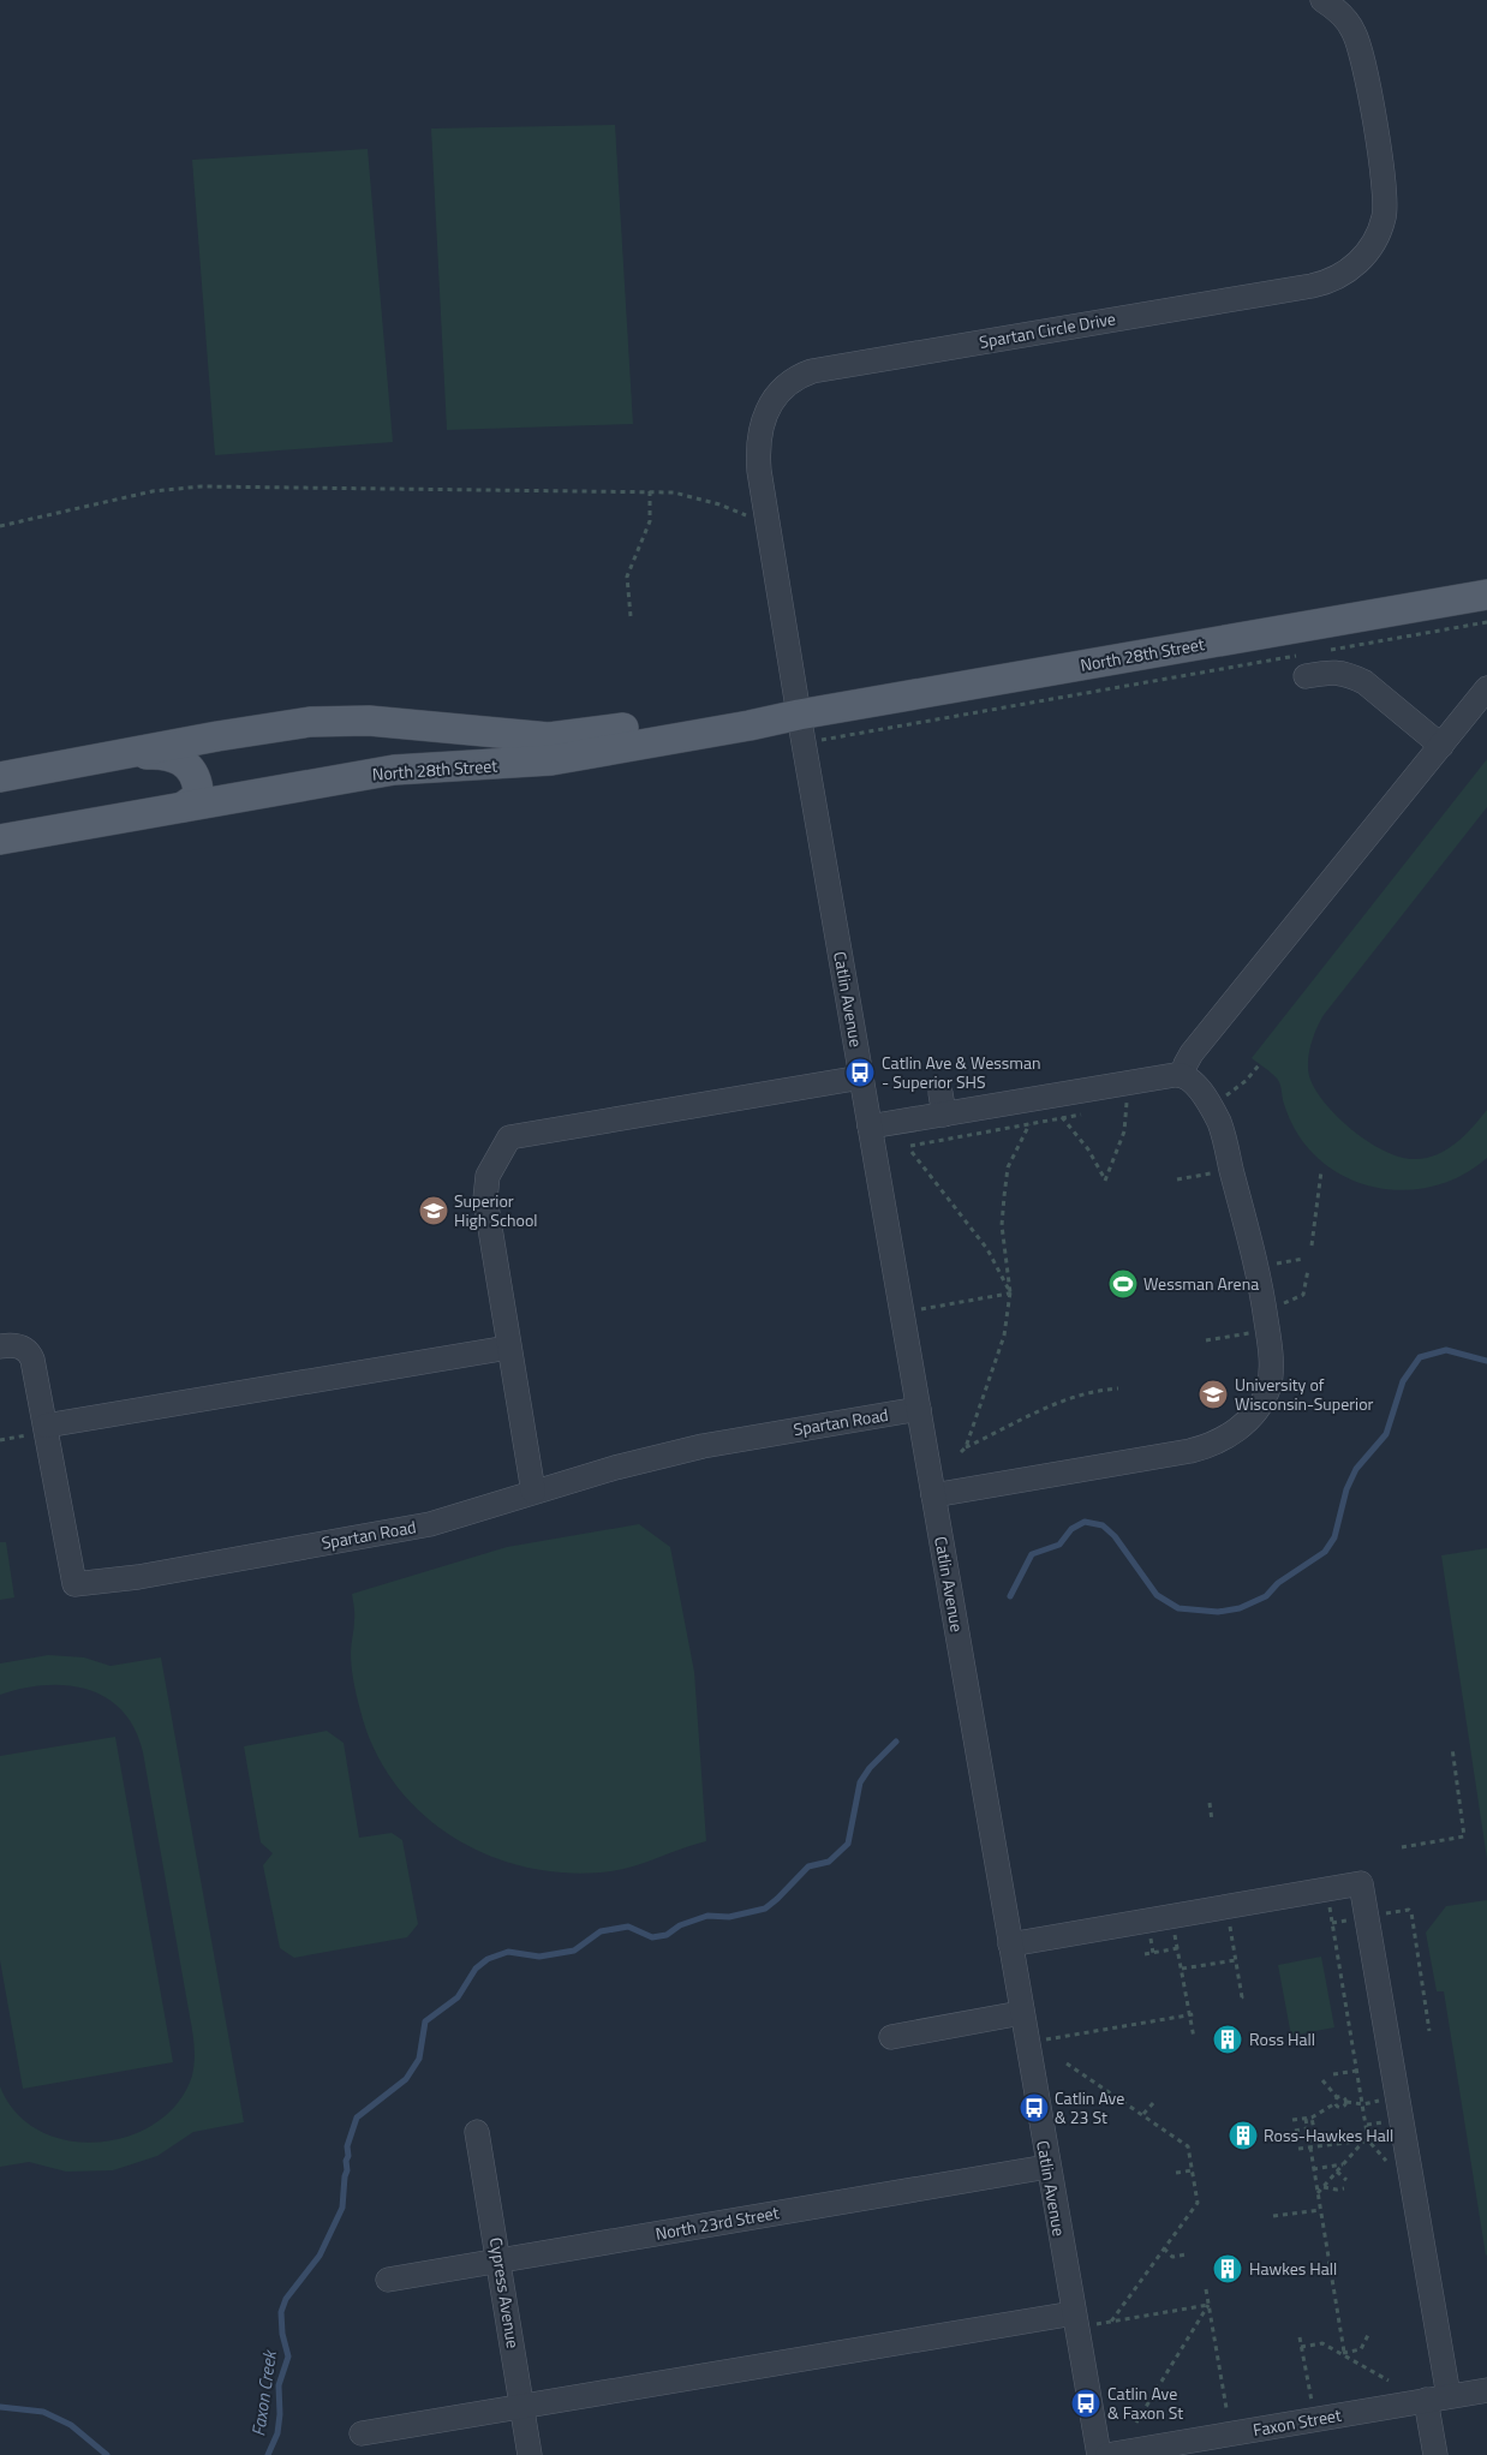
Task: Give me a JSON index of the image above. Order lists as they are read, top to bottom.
{
  "streets": {
    "main road": ["North 28th Street"],
    "street": [
      "Spartan Circle Drive",
      "Catlin Avenue",
      "Spartan Road",
      "North 23rd Street",
      "Cypress Avenue",
      "Faxon Street"
    ]
  },
  "crossings": [
    ["Spartan Circle Drive", "North 28th Street"],
    ["Spartan Circle Drive", "Catlin Avenue"],
    ["North 28th Street", "Catlin Avenue"],
    ["Catlin Avenue", "Spartan Road"],
    ["Catlin Avenue", "North 23rd Street"],
    ["North 23rd Street", "Cypress Avenue"]
  ],
  "water": ["Faxon Creek"],
  "places": {
    "bus stop": ["Catlin Ave & Wessman - Superior SHS", "Catlin Ave & 23 St", "Catlin Ave & Faxon St"],
    "school or university": ["Superior High School", "University of Wisconsin-Superior"],
    "sports": ["Wessman Arena"],
    "building": ["Ross Hall", "Ross-Hawkes Hall", "Hawkes Hall"]
  }
}
